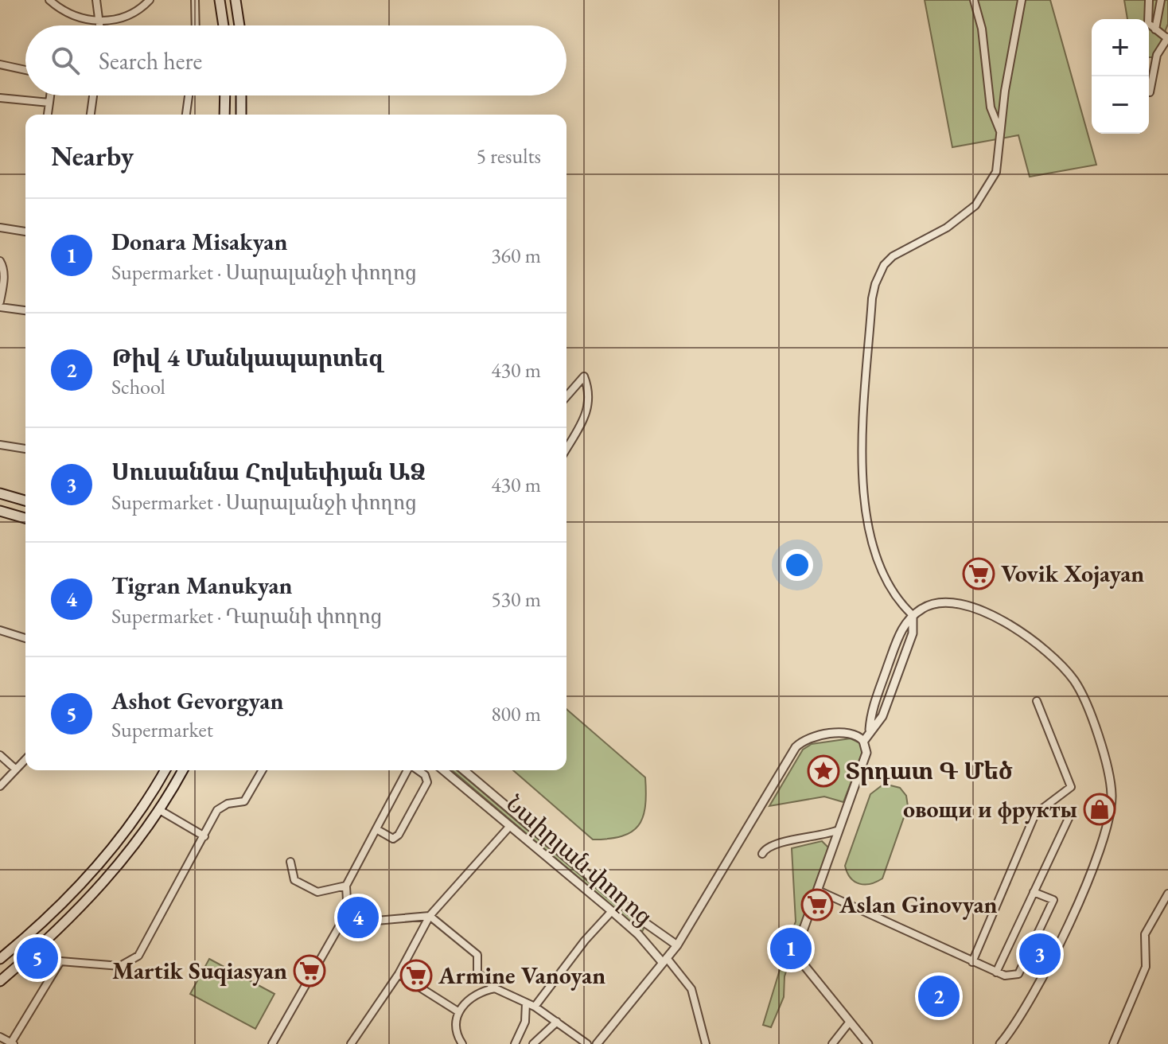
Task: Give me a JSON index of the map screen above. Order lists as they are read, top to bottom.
{
  "streets": {
    "street": ["Նաիրյան փողոց"]
  },
  "places": {
    "supermarket": [
      "Vovik Xojayan",
      "Aslan Ginovyan",
      "Martik Suqiasyan",
      "Armine Vanoyan"
    ],
    "place": ["Տրդատ Գ Մեծ"],
    "shop": ["овощи и фрукты"]
  },
  "page": {
    "map_buttons": ["+", "−"],
    "search": "Search here",
    "heading": ["Nearby", "5 results"],
    "list": [
      {
        "mark": "1",
        "name": "Donara Misakyan",
        "note": "Supermarket · Սարալանջի փողոց",
        "value": "360 m"
      },
      {
        "mark": "2",
        "name": "Թիվ 4 Մանկապարտեզ",
        "note": "School",
        "value": "430 m"
      },
      {
        "mark": "3",
        "name": "Սուսաննա Հովսեփյան ԱՁ",
        "note": "Supermarket · Սարալանջի փողոց",
        "value": "430 m"
      },
      {
        "mark": "4",
        "name": "Tigran Manukyan",
        "note": "Supermarket · Դարանի փողոց",
        "value": "530 m"
      },
      {
        "mark": "5",
        "name": "Ashot Gevorgyan",
        "note": "Supermarket",
        "value": "800 m"
      }
    ],
    "pins": [
      "4",
      "1",
      "3",
      "5",
      "2"
    ]
  }
}
